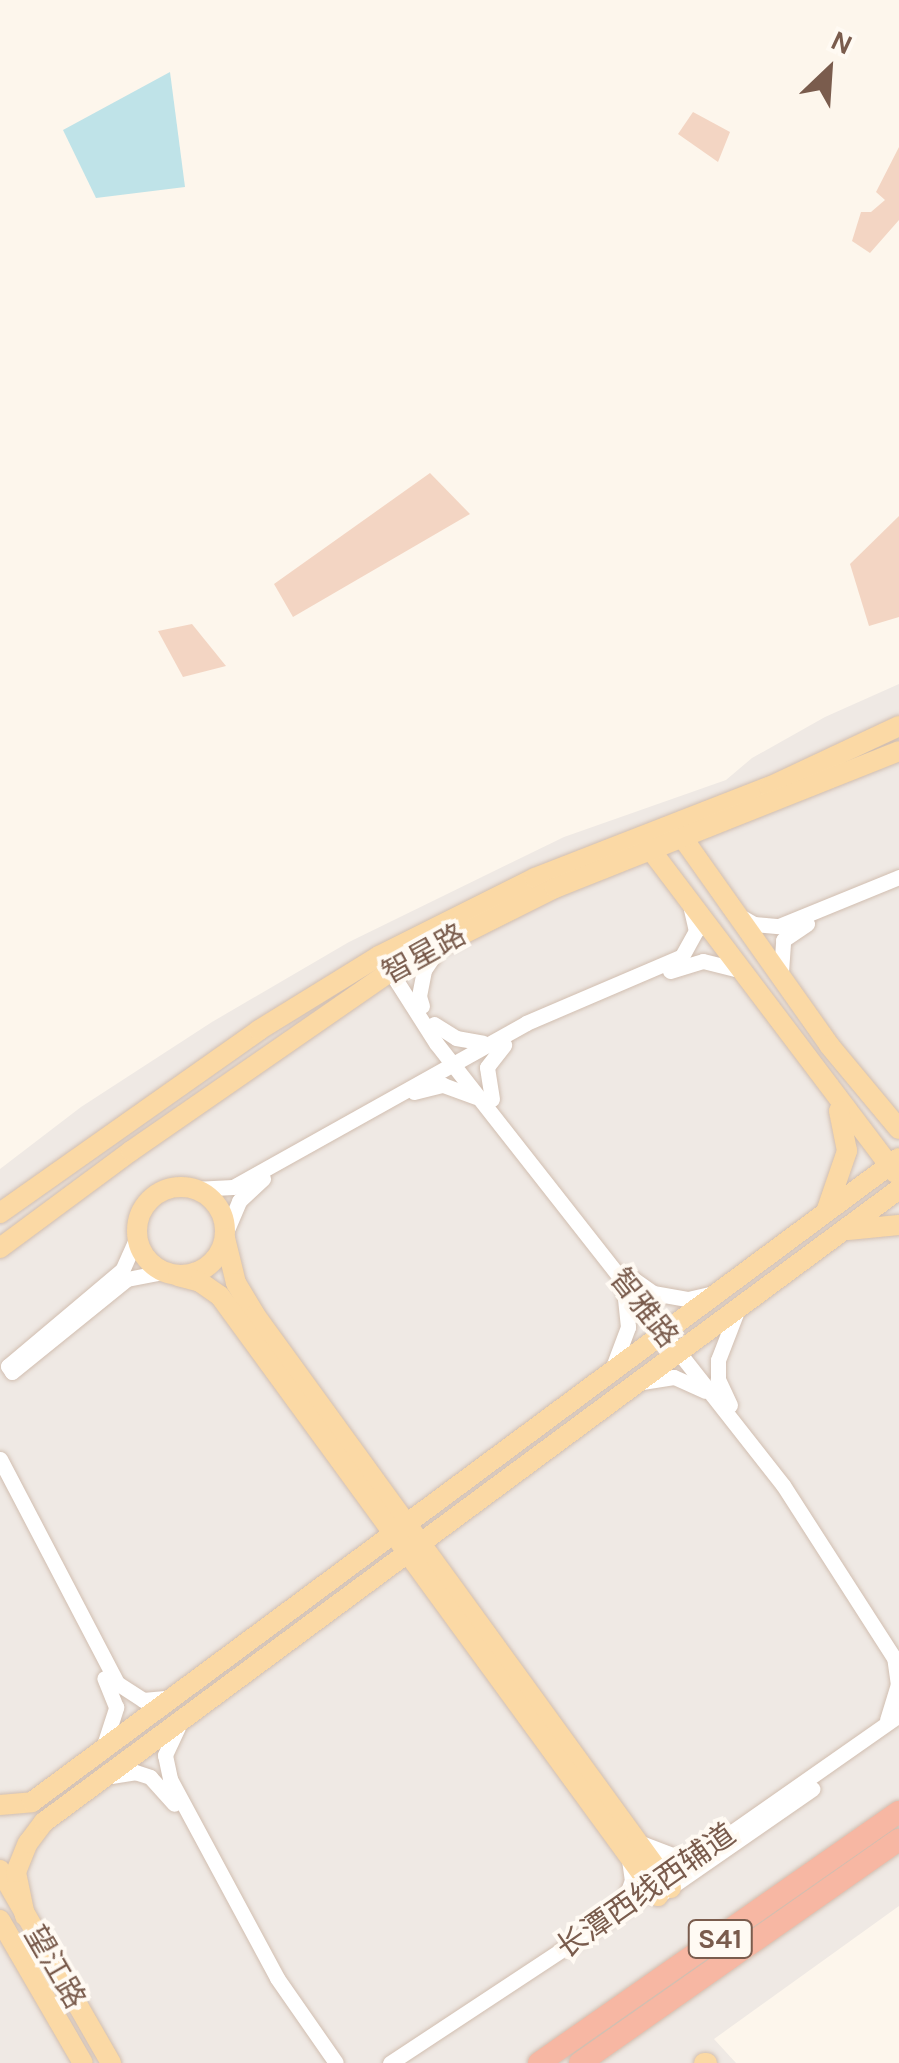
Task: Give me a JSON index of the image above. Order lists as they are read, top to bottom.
{
  "streets": {
    "highway": ["S41"],
    "main road": ["智星路", "望江路"],
    "street": ["智雅路", "长潭西线西辅道"]
  },
  "crossings": [
    ["智星路", "智雅路"]
  ],
  "north": "top right"
}
